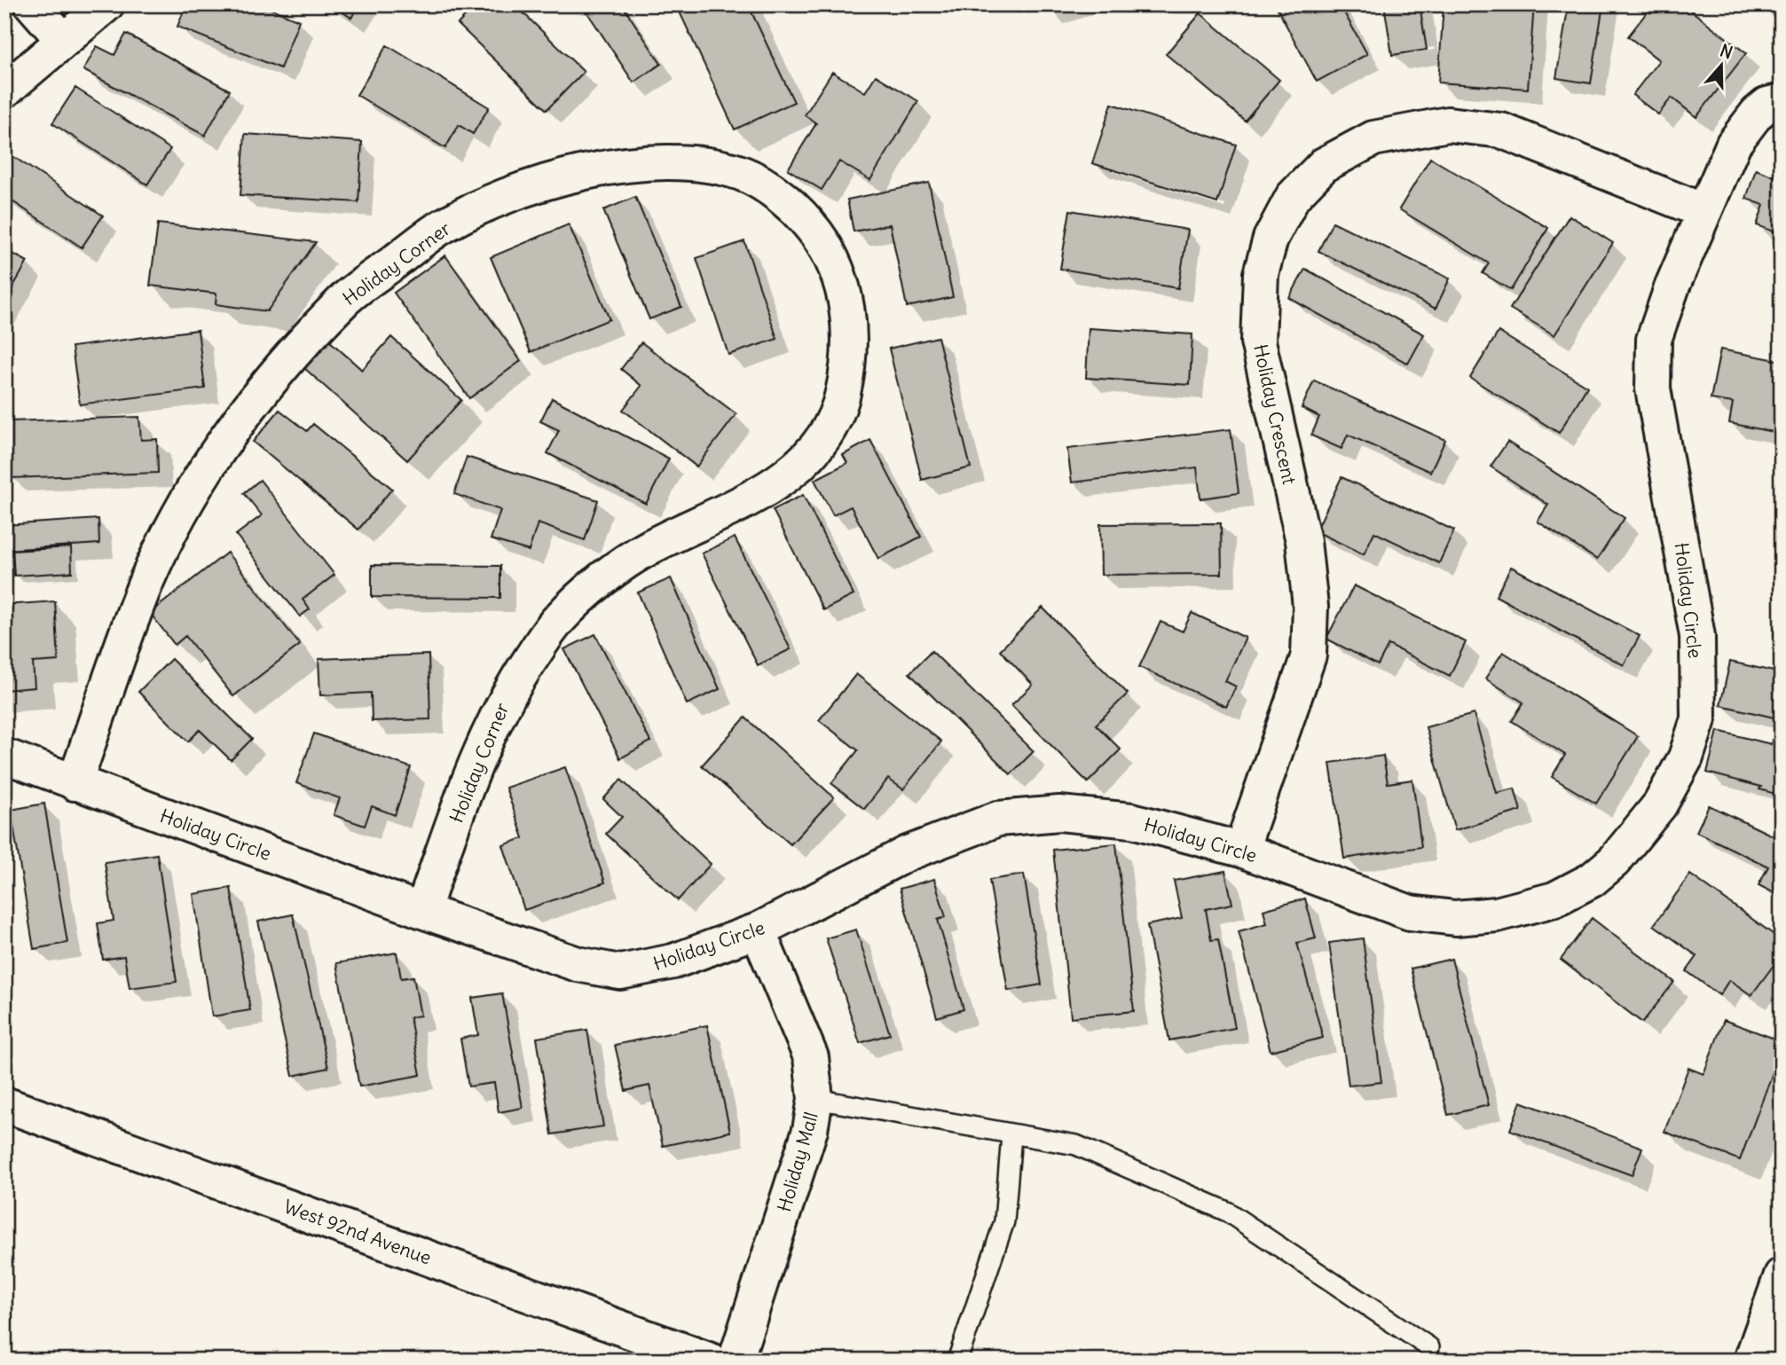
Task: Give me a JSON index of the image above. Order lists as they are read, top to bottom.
{
  "streets": {
    "street": [
      "Holiday Corner",
      "Holiday Crescent",
      "Holiday Circle",
      "Holiday Mall",
      "West 92nd Avenue"
    ]
  },
  "crossings": [
    ["Holiday Corner", "Holiday Circle"],
    ["Holiday Crescent", "Holiday Circle"],
    ["Holiday Circle", "Holiday Mall"]
  ],
  "north": "top"
}
